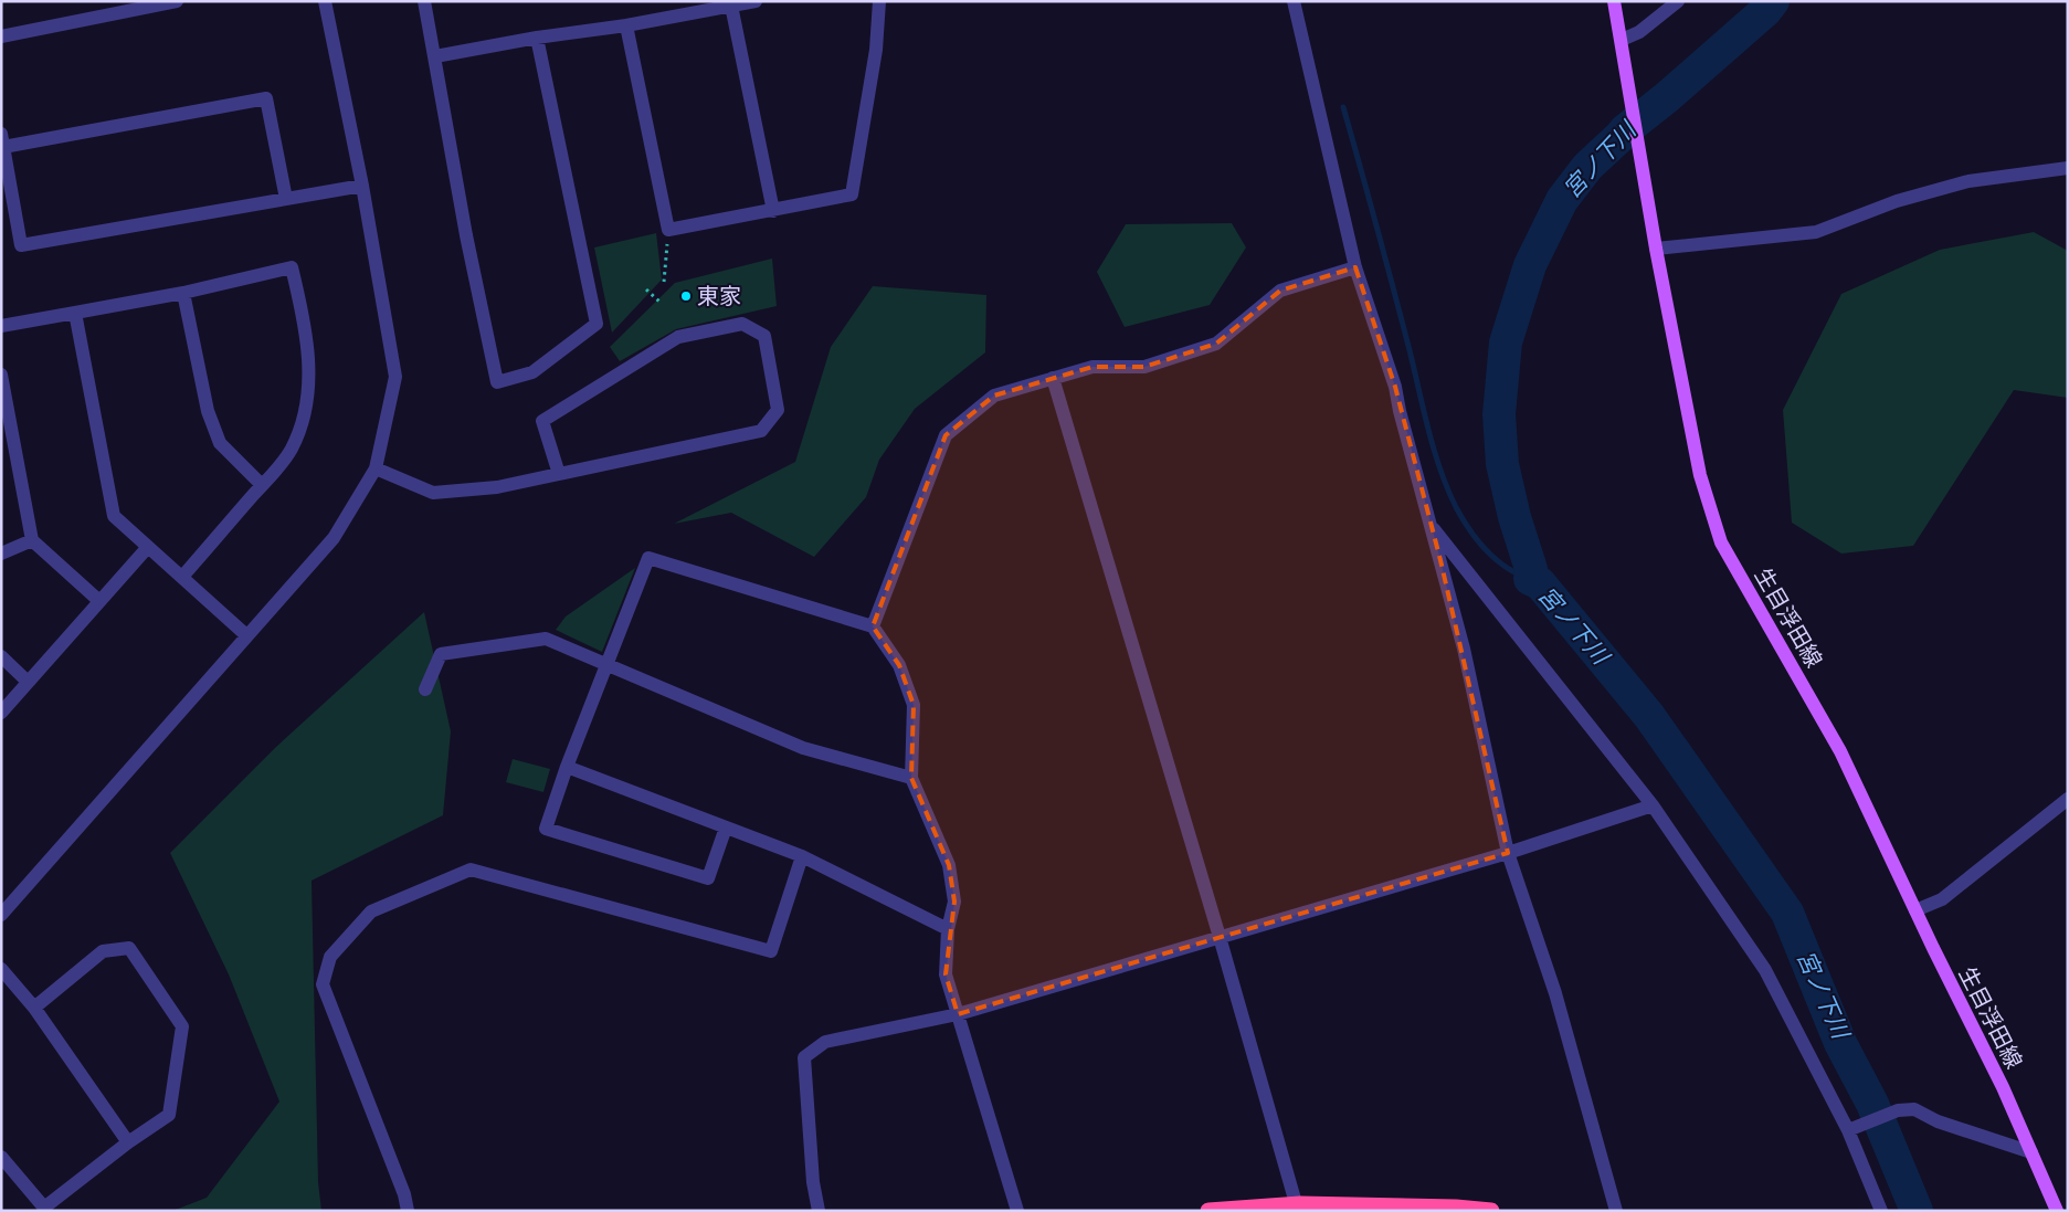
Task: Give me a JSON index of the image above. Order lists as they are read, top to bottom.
{
  "streets": {
    "main road": ["生目浮田線"]
  },
  "water": ["宮ノ下川"],
  "places": ["東家"]
}
